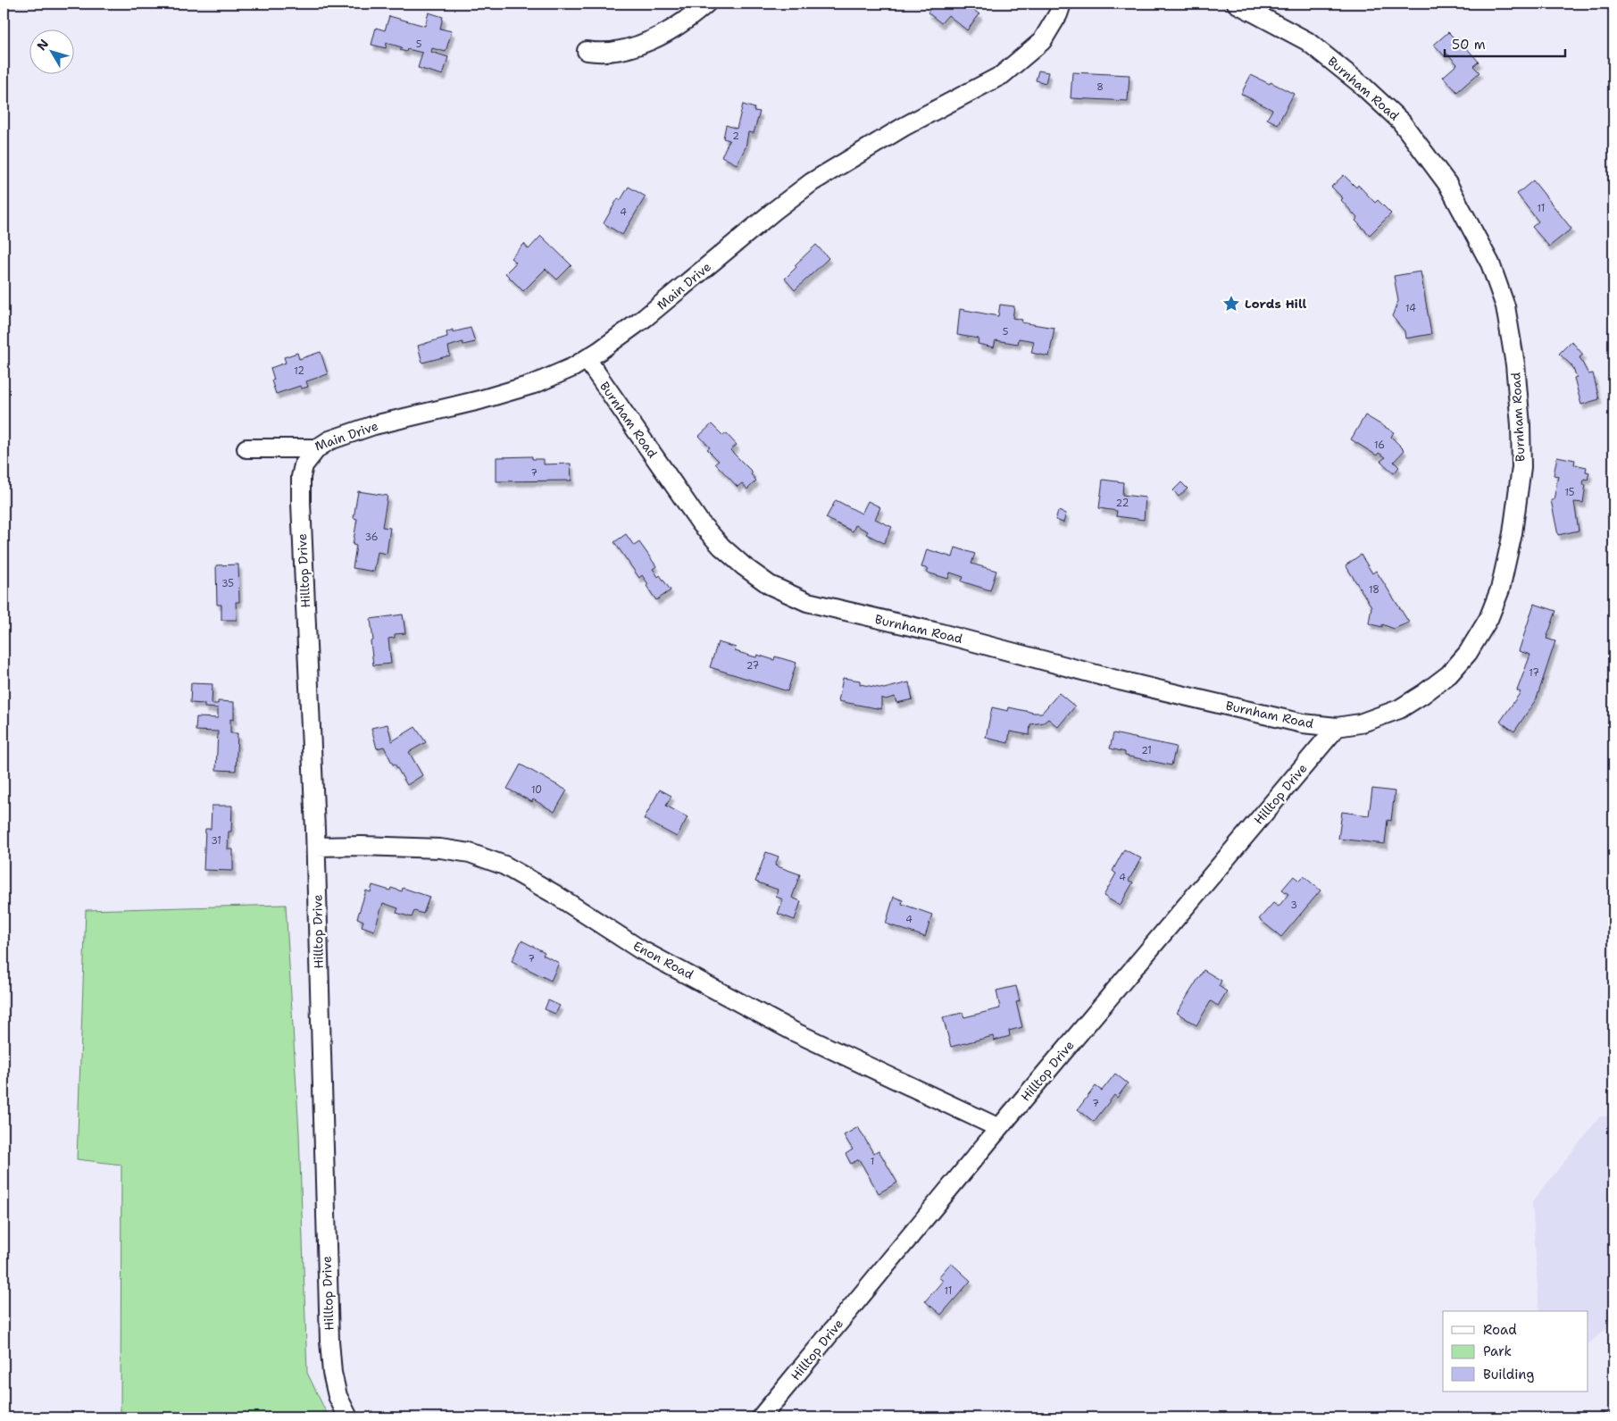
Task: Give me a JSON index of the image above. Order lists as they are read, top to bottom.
{
  "streets": {
    "street": [
      "Burnham Road",
      "Main Drive",
      "Hilltop Drive",
      "Enon Road"
    ]
  },
  "crossings": [
    ["Burnham Road", "Main Drive"],
    ["Burnham Road", "Hilltop Drive"],
    ["Main Drive", "Hilltop Drive"],
    ["Hilltop Drive", "Enon Road"]
  ],
  "places": {
    "place": ["Lords Hill"]
  },
  "house_numbers": [
    "5",
    "8",
    "2",
    "11",
    "4",
    "14",
    "5",
    "12",
    "16",
    "7",
    "15",
    "22",
    "36",
    "35",
    "18",
    "27",
    "17",
    "21",
    "10",
    "31",
    "4",
    "3",
    "4",
    "7",
    "7",
    "1",
    "11"
  ],
  "legend": ["Road", "Park", "Building"],
  "scale_bar": "50 m",
  "north": "top left"
}
